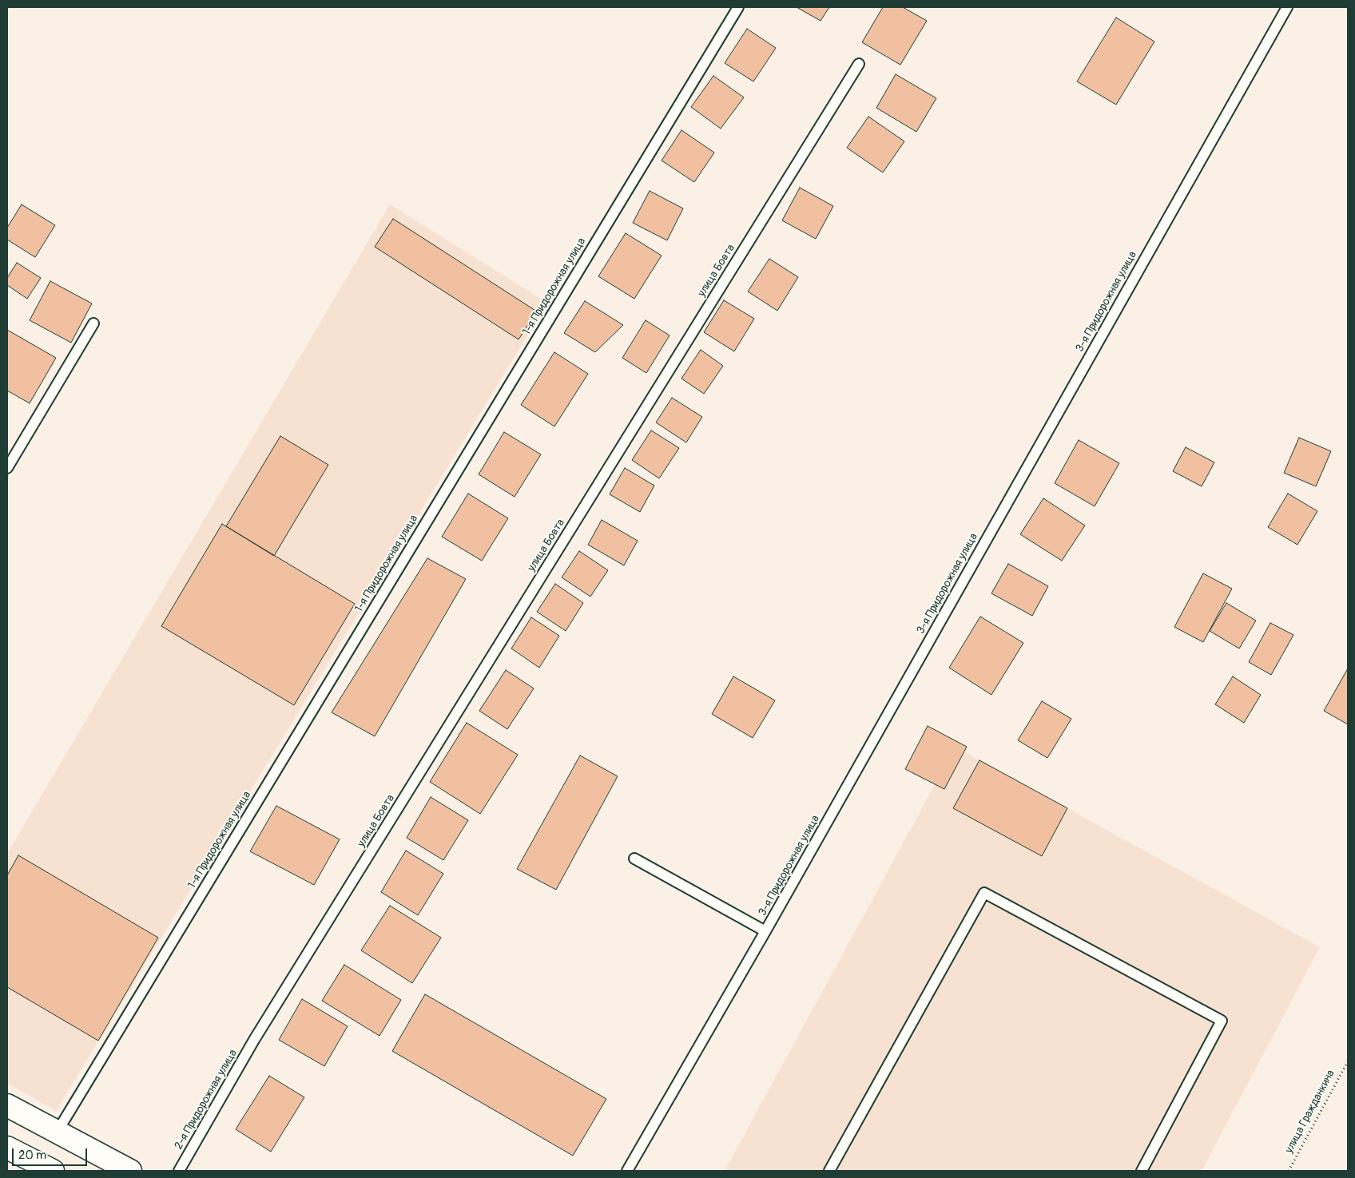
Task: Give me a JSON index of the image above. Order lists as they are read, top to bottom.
{
  "streets": {
    "lane": [
      "улица Бовта",
      "1-я Придорожная улица",
      "3-я Придорожная улица",
      "2-я Придорожная улица"
    ],
    "path": ["улица Гражданкина"]
  },
  "crossings": [
    ["улица Бовта", "2-я Придорожная улица"]
  ],
  "scale_bar": "20 m"
}
